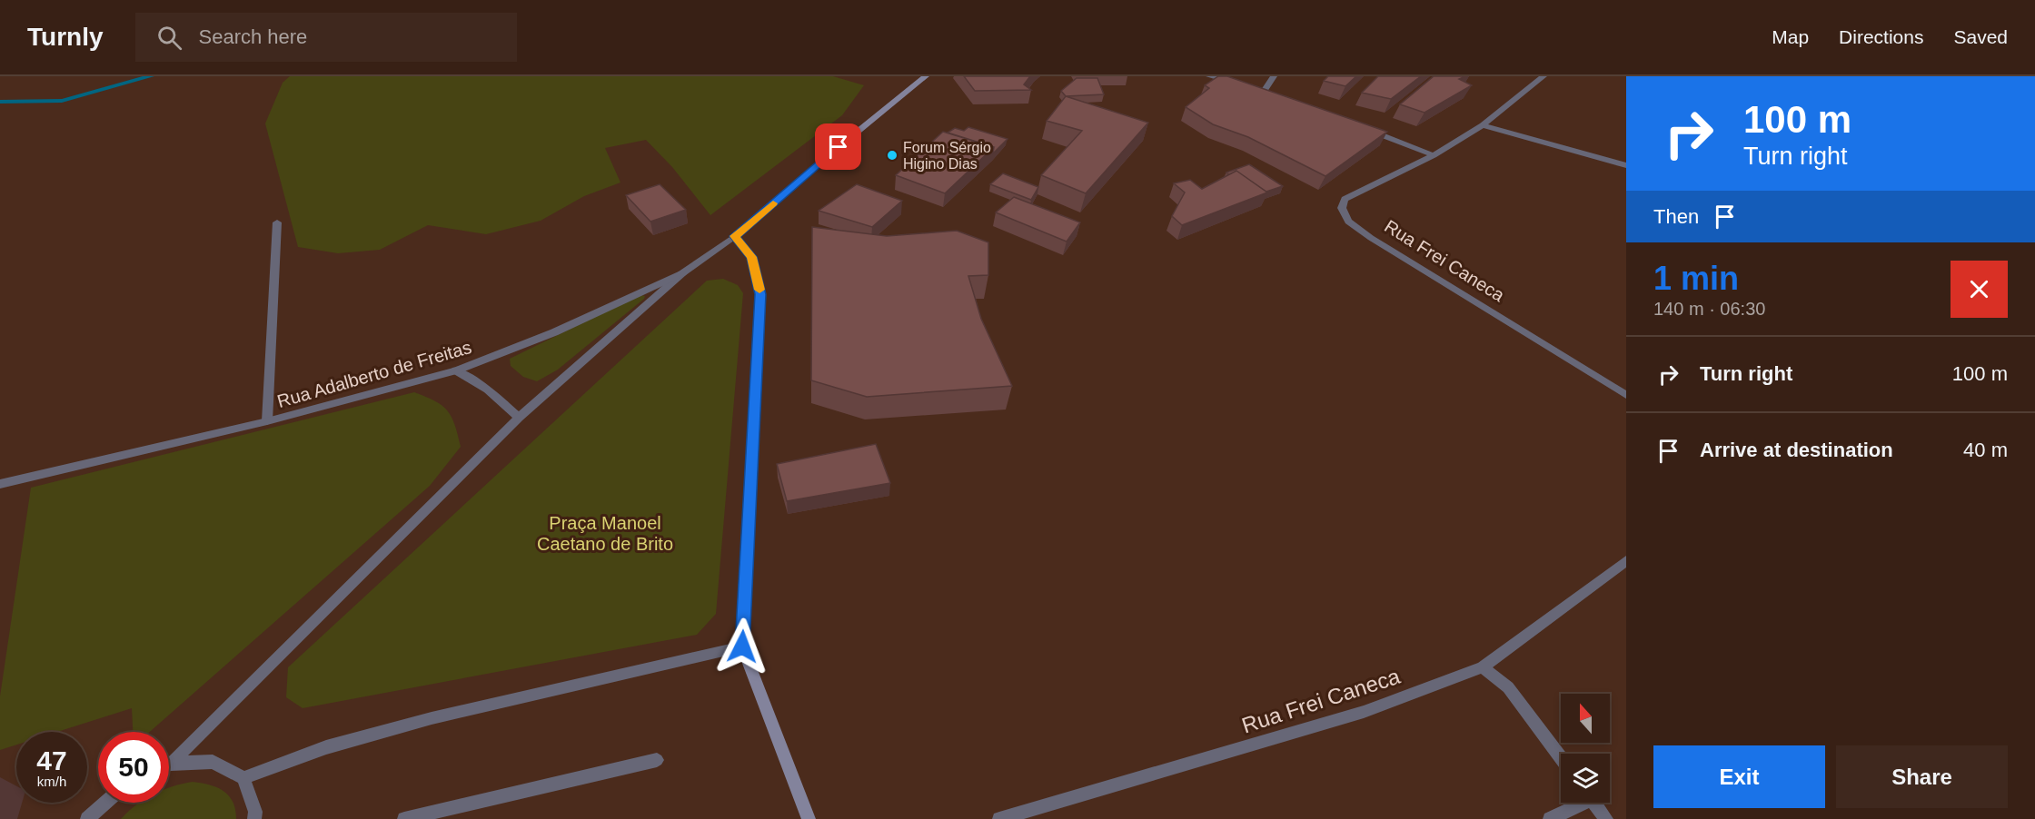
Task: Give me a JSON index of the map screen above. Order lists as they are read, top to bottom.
{
  "streets": {
    "street": ["Rua Frei Caneca", "Rua Adalberto de Freitas"]
  },
  "parks": ["Praça Manoel Caetano de Brito"],
  "places": ["Forum Sérgio Higino Dias"],
  "north": "top",
  "page": {
    "header": "Turnly",
    "search": "Search here",
    "nav": ["Map", "Directions", "Saved"],
    "turn": ["100 m", "Turn right"],
    "then": "Then",
    "heading": ["1 min", "140 m · 06:30"],
    "list": [
      {
        "name": "Turn right",
        "value": "100 m"
      },
      {
        "name": "Arrive at destination",
        "value": "40 m"
      }
    ],
    "speed": "47 km/h",
    "limit": "50",
    "buttons": ["Exit", "Share"]
  }
}
